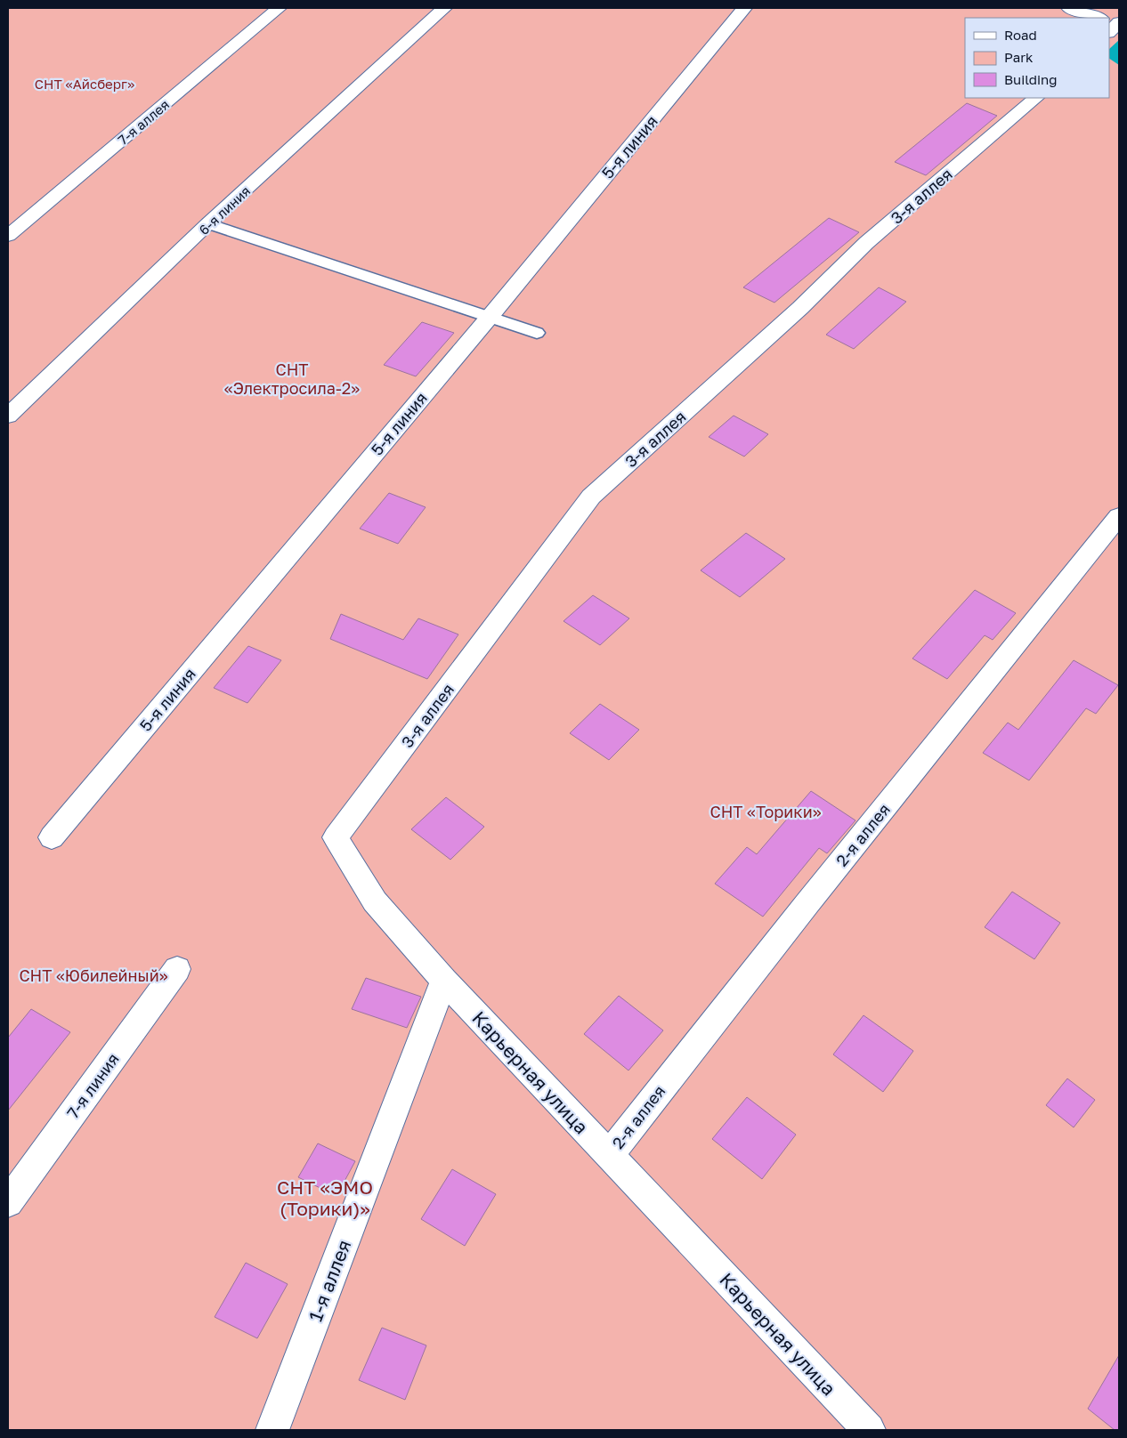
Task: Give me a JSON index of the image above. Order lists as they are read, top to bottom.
{
  "streets": {
    "street": [
      "7-я аллея",
      "5-я линия",
      "3-я аллея",
      "6-я линия",
      "2-я аллея",
      "Карьерная улица",
      "7-я линия",
      "1-я аллея"
    ]
  },
  "crossings": [
    ["3-я аллея", "Карьерная улица"],
    ["2-я аллея", "Карьерная улица"],
    ["Карьерная улица", "1-я аллея"]
  ],
  "parks": [
    "СНТ «Айсберг»",
    "СНТ «Электросила-2»",
    "СНТ «Торики»",
    "СНТ «Юбилейный»",
    "СНТ «ЭМО (Торики)»"
  ],
  "legend": ["Road", "Park", "Building"]
}
